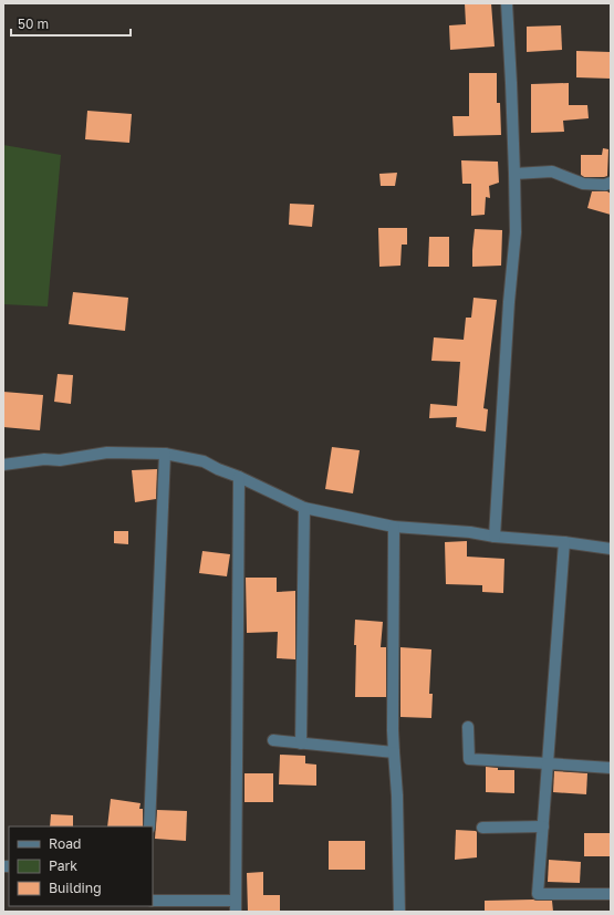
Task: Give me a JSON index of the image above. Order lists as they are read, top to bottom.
{
  "legend": ["Road", "Park", "Building"],
  "scale_bar": "50 m"
}
